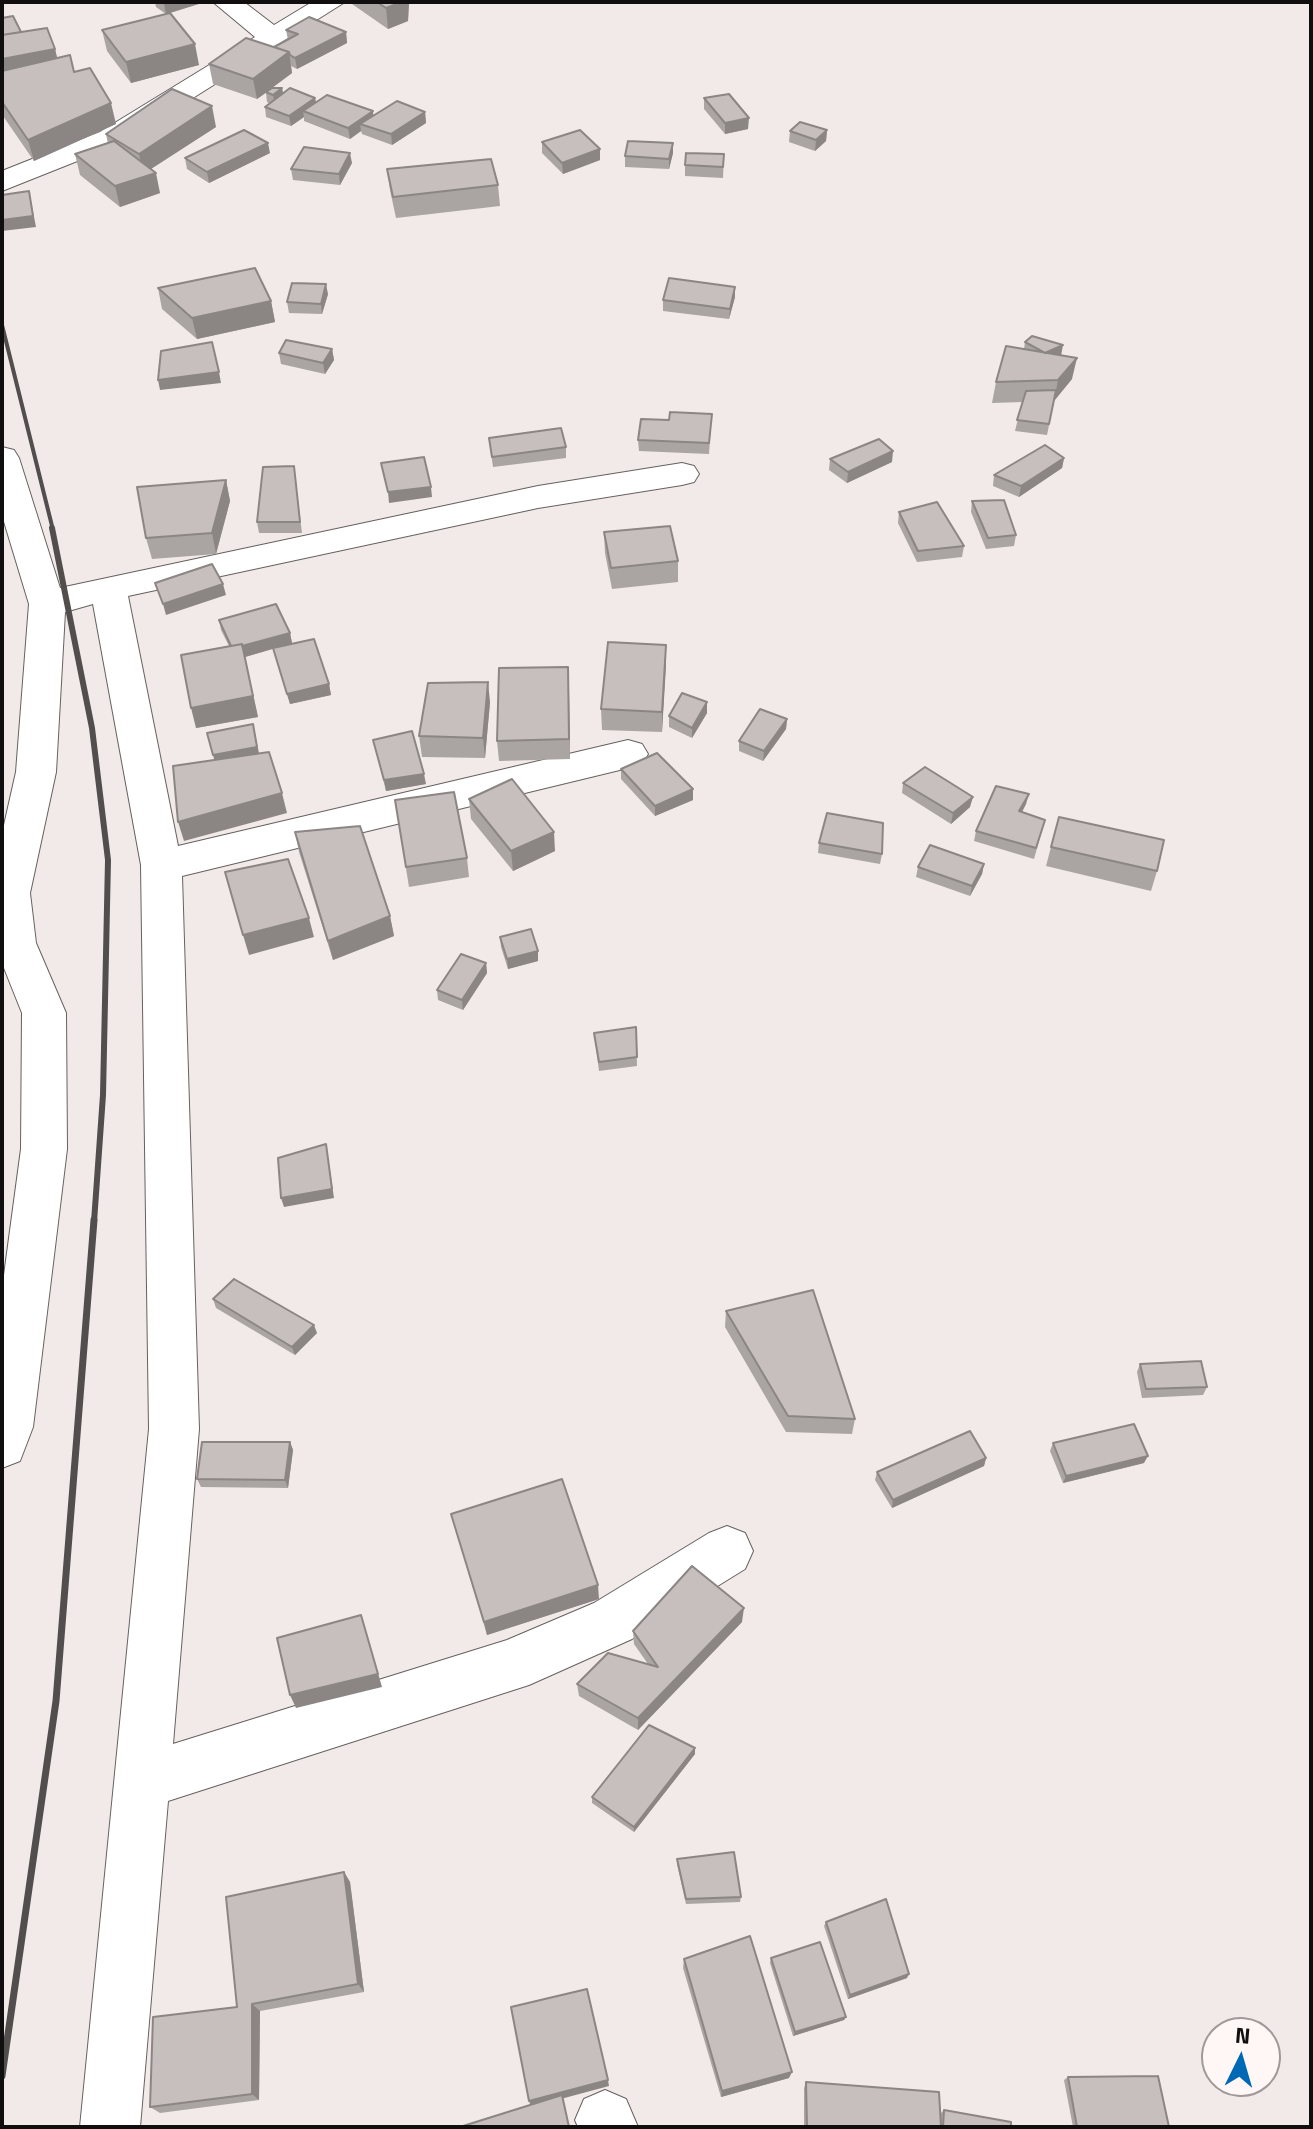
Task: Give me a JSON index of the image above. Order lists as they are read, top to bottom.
{
  "north": "top"
}
